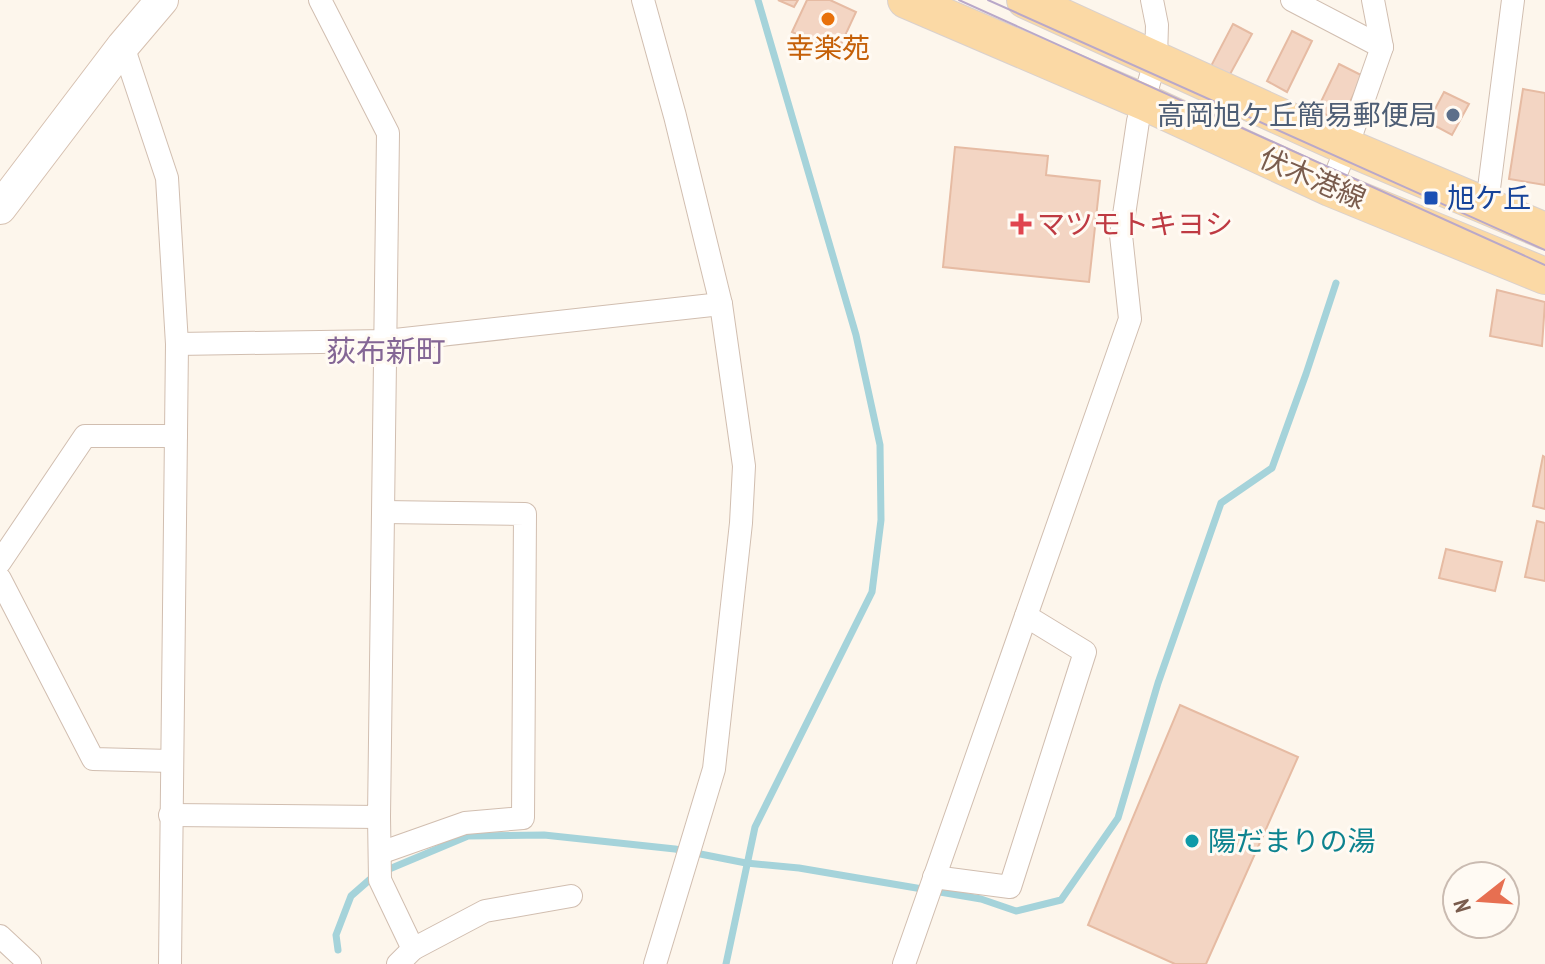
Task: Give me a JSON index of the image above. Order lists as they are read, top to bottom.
{
  "streets": {
    "main road": ["伏木港線"]
  },
  "districts": ["荻布新町"],
  "places": {
    "other": ["幸楽苑", "高岡旭ケ丘簡易郵便局", "陽だまりの湯"],
    "transit": ["旭ケ丘"],
    "health": ["マツモトキヨシ"]
  },
  "north": "left"
}
